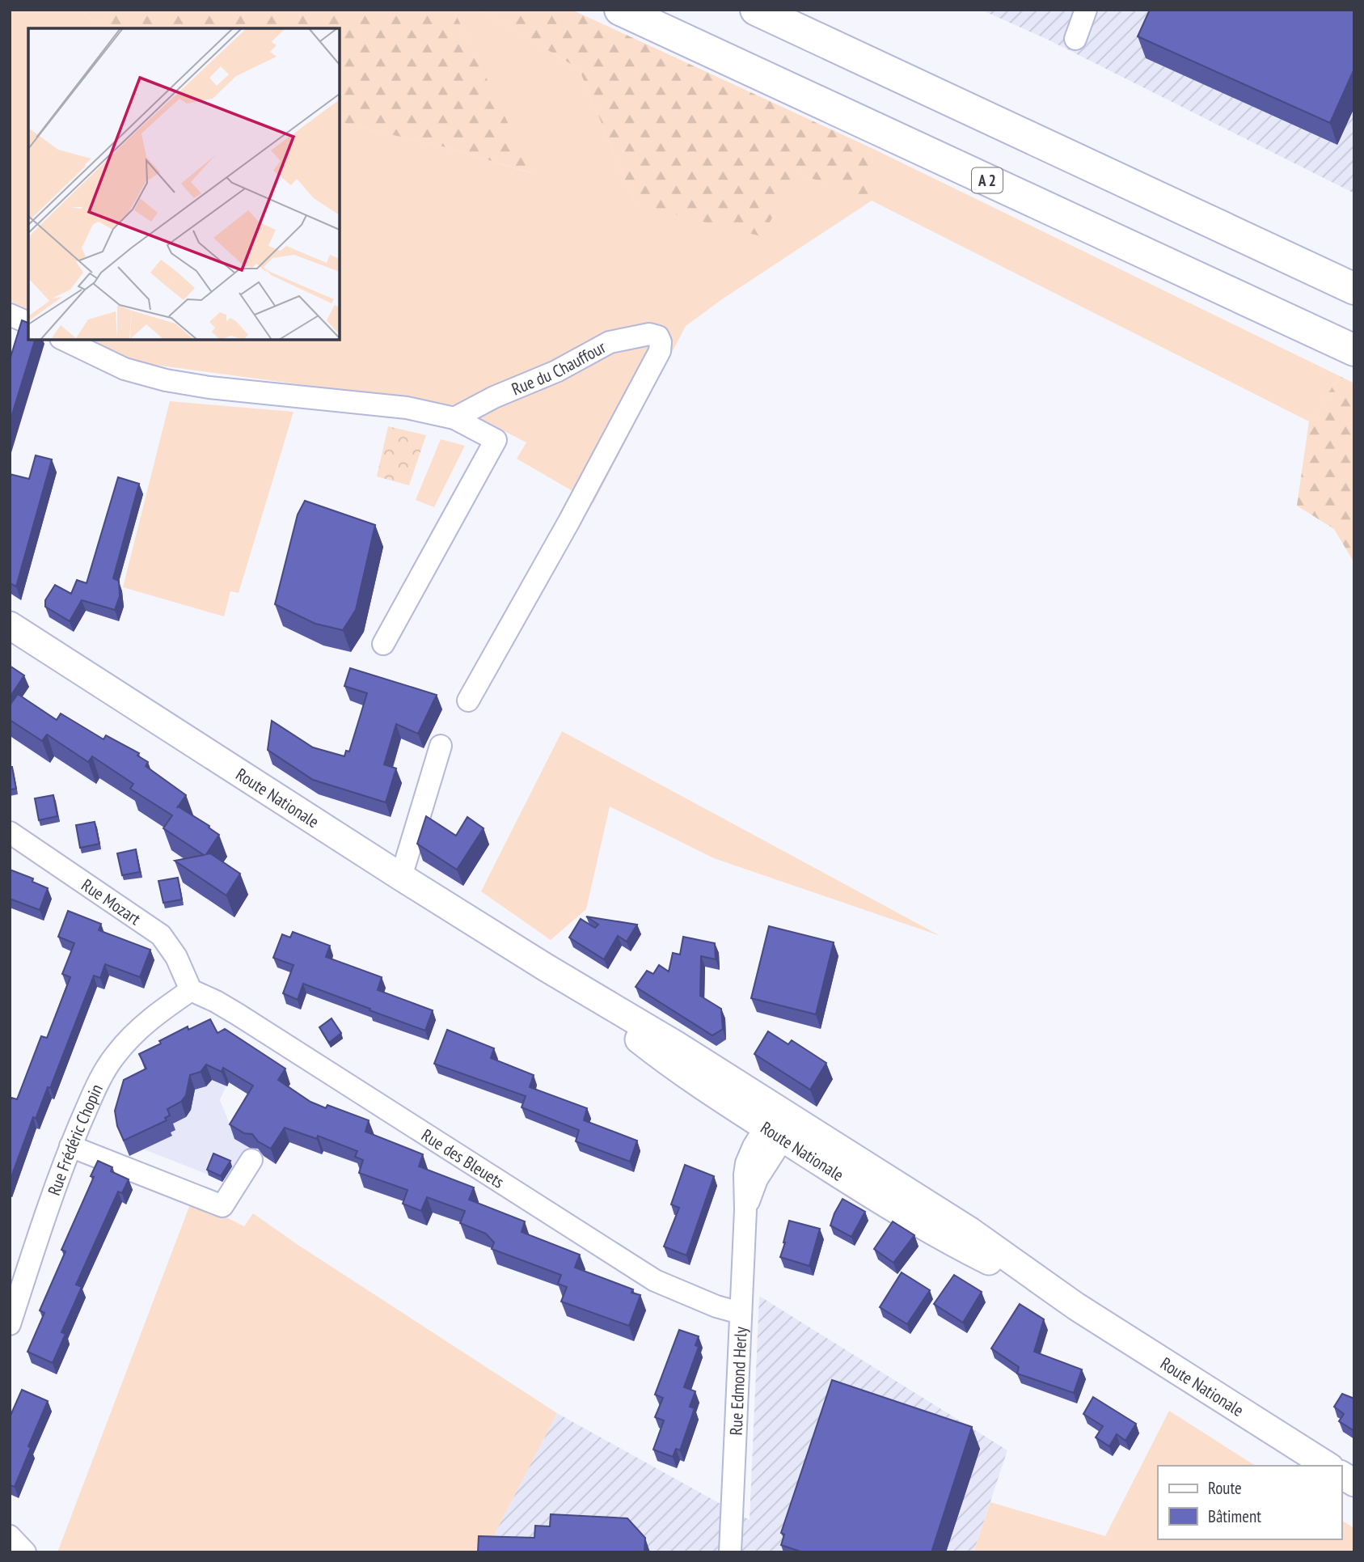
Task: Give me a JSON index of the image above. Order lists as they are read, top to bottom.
{
  "streets": {
    "highway": ["A 2"],
    "main road": ["Route Nationale"],
    "street": [
      "Rue du Chauffour",
      "Rue Mozart",
      "Rue Frédéric Chopin",
      "Rue des Bleuets",
      "Rue Edmond Herly"
    ]
  },
  "crossings": [
    ["Route Nationale", "Rue Edmond Herly"],
    ["Rue Mozart", "Rue Frédéric Chopin"],
    ["Rue Mozart", "Rue des Bleuets"],
    ["Rue Frédéric Chopin", "Rue des Bleuets"],
    ["Rue des Bleuets", "Rue Edmond Herly"]
  ],
  "legend": ["Route", "Bâtiment"]
}
